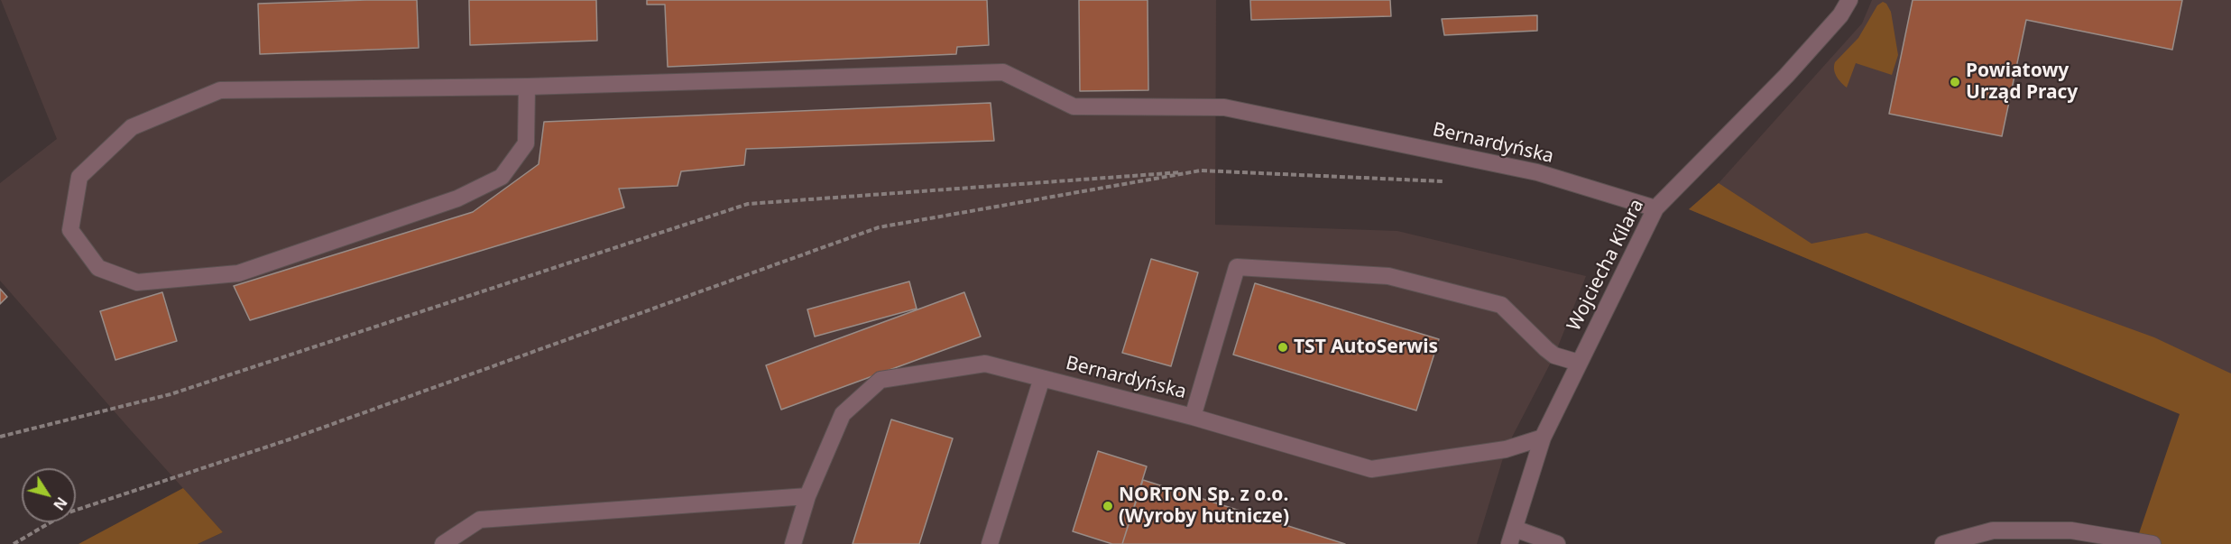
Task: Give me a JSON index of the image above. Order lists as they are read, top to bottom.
{
  "streets": {
    "street": ["Bernardyńska", "Wojciecha Kilara"]
  },
  "crossings": [
    ["Bernardyńska", "Wojciecha Kilara"]
  ],
  "places": ["Powiatowy Urząd Pracy", "TST AutoSerwis", "NORTON Sp. z o.o. (Wyroby hutnicze)"],
  "north": "bottom right"
}
